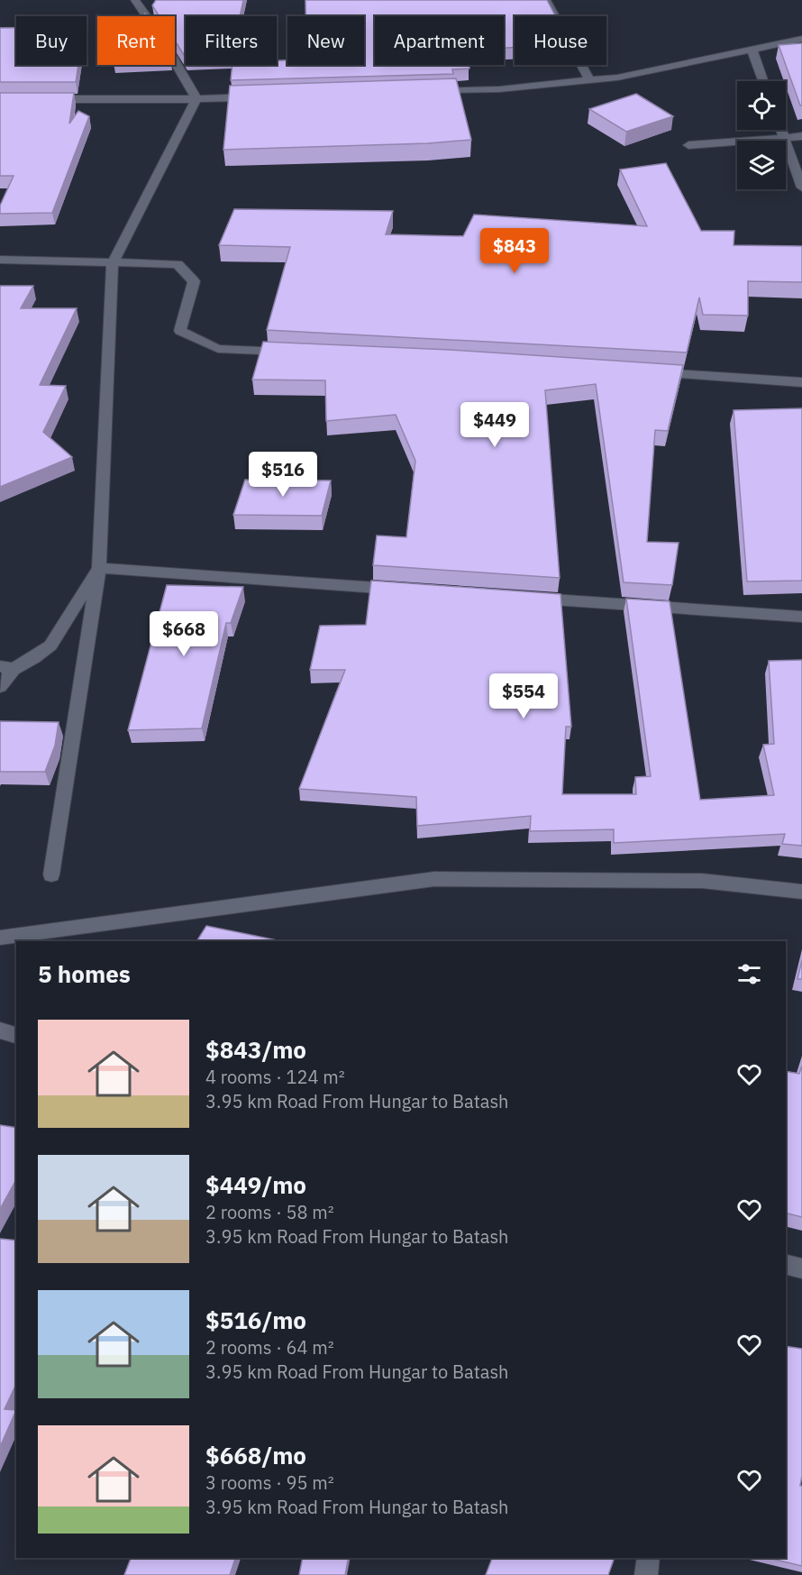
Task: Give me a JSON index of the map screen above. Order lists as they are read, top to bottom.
{
  "page": {
    "chip": [
      "Buy",
      "Rent",
      "Filters",
      "New",
      "Apartment",
      "House"
    ],
    "price": [
      "$843",
      "$449",
      "$516",
      "$668",
      "$554"
    ],
    "heading": "5 homes",
    "list": [
      {
        "name": "$843/mo",
        "note": "4 rooms · 124 m² · 3.95 km Road From Hungar to Batash"
      },
      {
        "name": "$449/mo",
        "note": "2 rooms · 58 m² · 3.95 km Road From Hungar to Batash"
      },
      {
        "name": "$516/mo",
        "note": "2 rooms · 64 m² · 3.95 km Road From Hungar to Batash"
      },
      {
        "name": "$668/mo",
        "note": "3 rooms · 95 m² · 3.95 km Road From Hungar to Batash"
      }
    ]
  }
}
